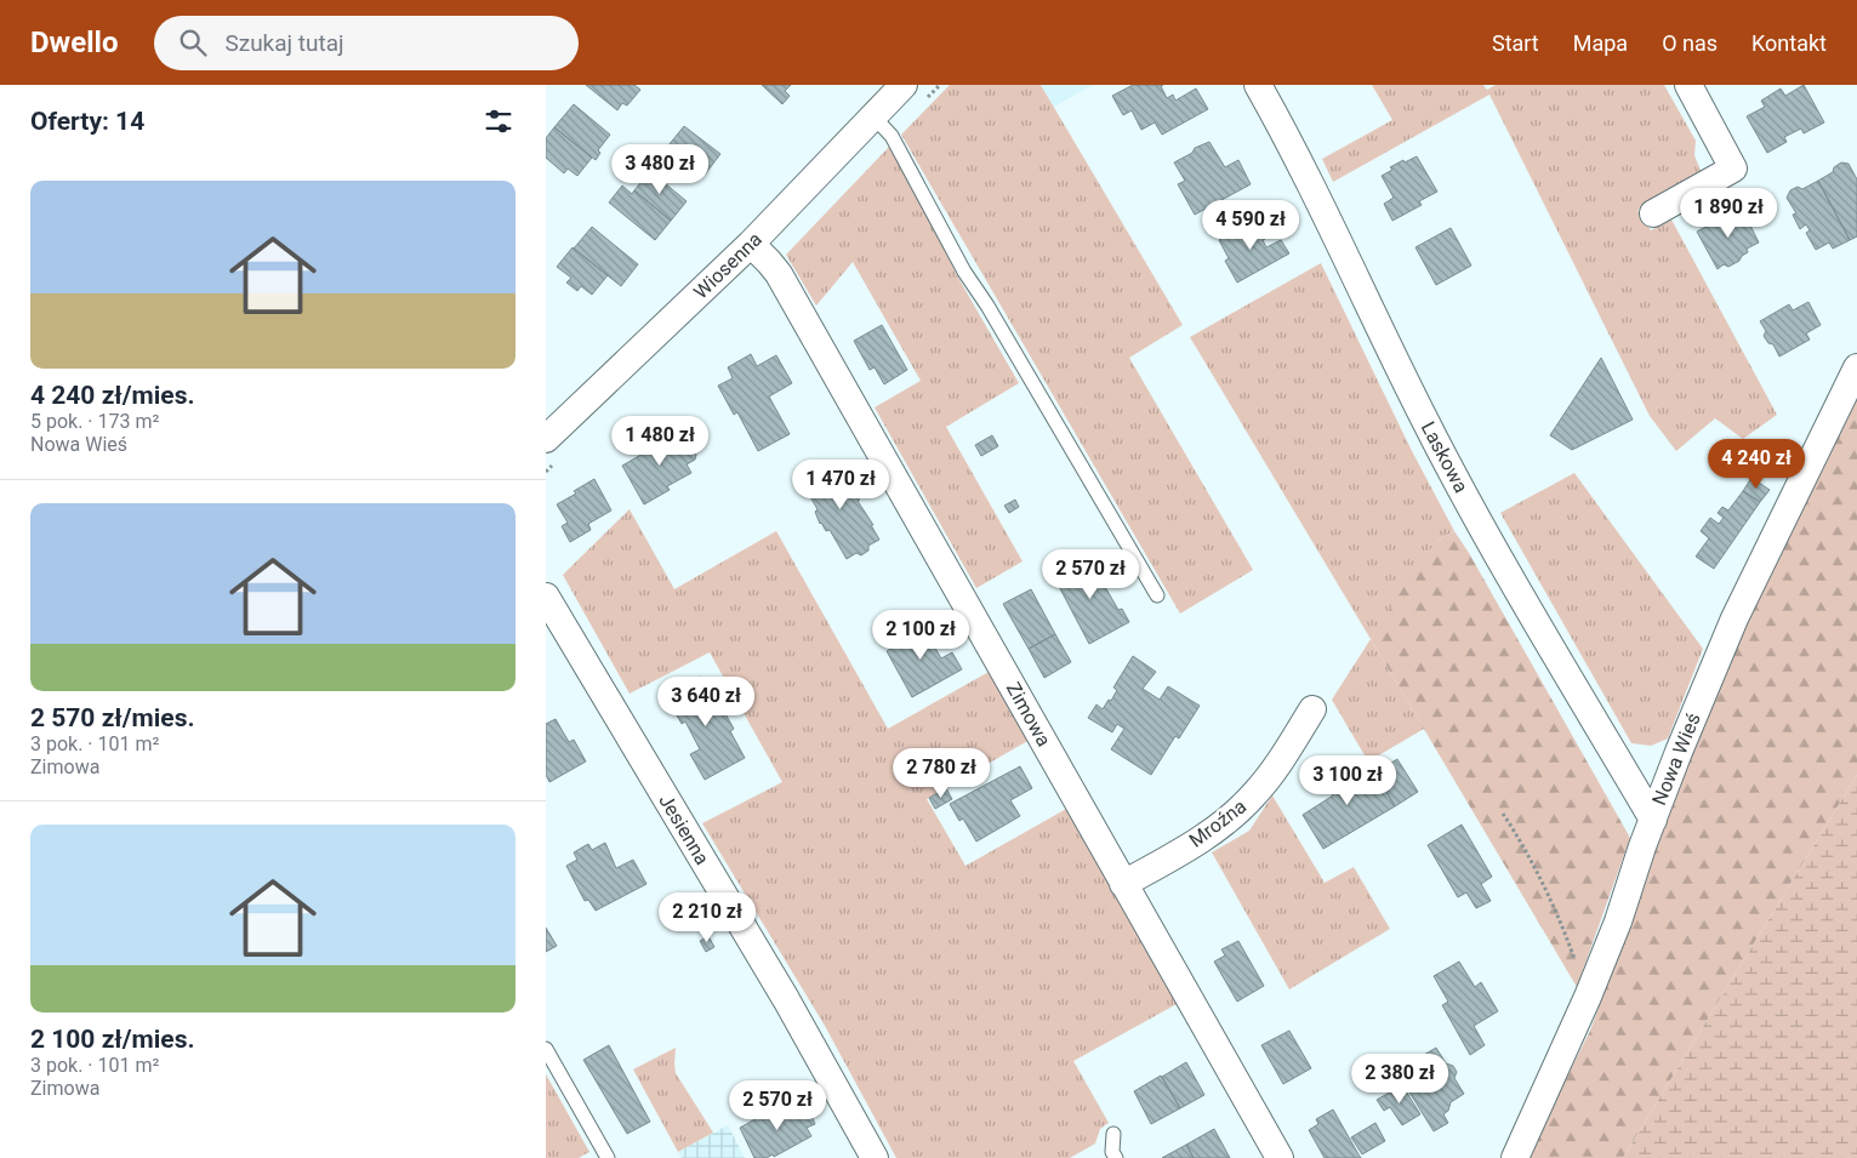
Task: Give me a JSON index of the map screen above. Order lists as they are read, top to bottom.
{
  "streets": {
    "street": [
      "Wiosenna",
      "Laskowa",
      "Zimowa",
      "Nowa Wieś",
      "Mroźna",
      "Jesienna"
    ]
  },
  "crossings": [
    ["Wiosenna", "Zimowa"],
    ["Laskowa", "Nowa Wieś"],
    ["Zimowa", "Mroźna"]
  ],
  "page": {
    "header": "Dwello",
    "search": "Szukaj tutaj",
    "nav": [
      "Start",
      "Mapa",
      "O nas",
      "Kontakt"
    ],
    "heading": "Oferty: 14",
    "price": [
      "3 480 zł",
      "1 890 zł",
      "4 590 zł",
      "1 480 zł",
      "4 240 zł",
      "1 470 zł",
      "2 570 zł",
      "2 100 zł",
      "3 640 zł",
      "2 780 zł",
      "3 100 zł",
      "2 210 zł",
      "2 380 zł",
      "2 570 zł"
    ],
    "list": [
      {
        "name": "4 240 zł/mies.",
        "note": "5 pok. · 173 m² · Nowa Wieś"
      },
      {
        "name": "2 570 zł/mies.",
        "note": "3 pok. · 101 m² · Zimowa"
      },
      {
        "name": "2 100 zł/mies.",
        "note": "3 pok. · 101 m² · Zimowa"
      }
    ]
  }
}
